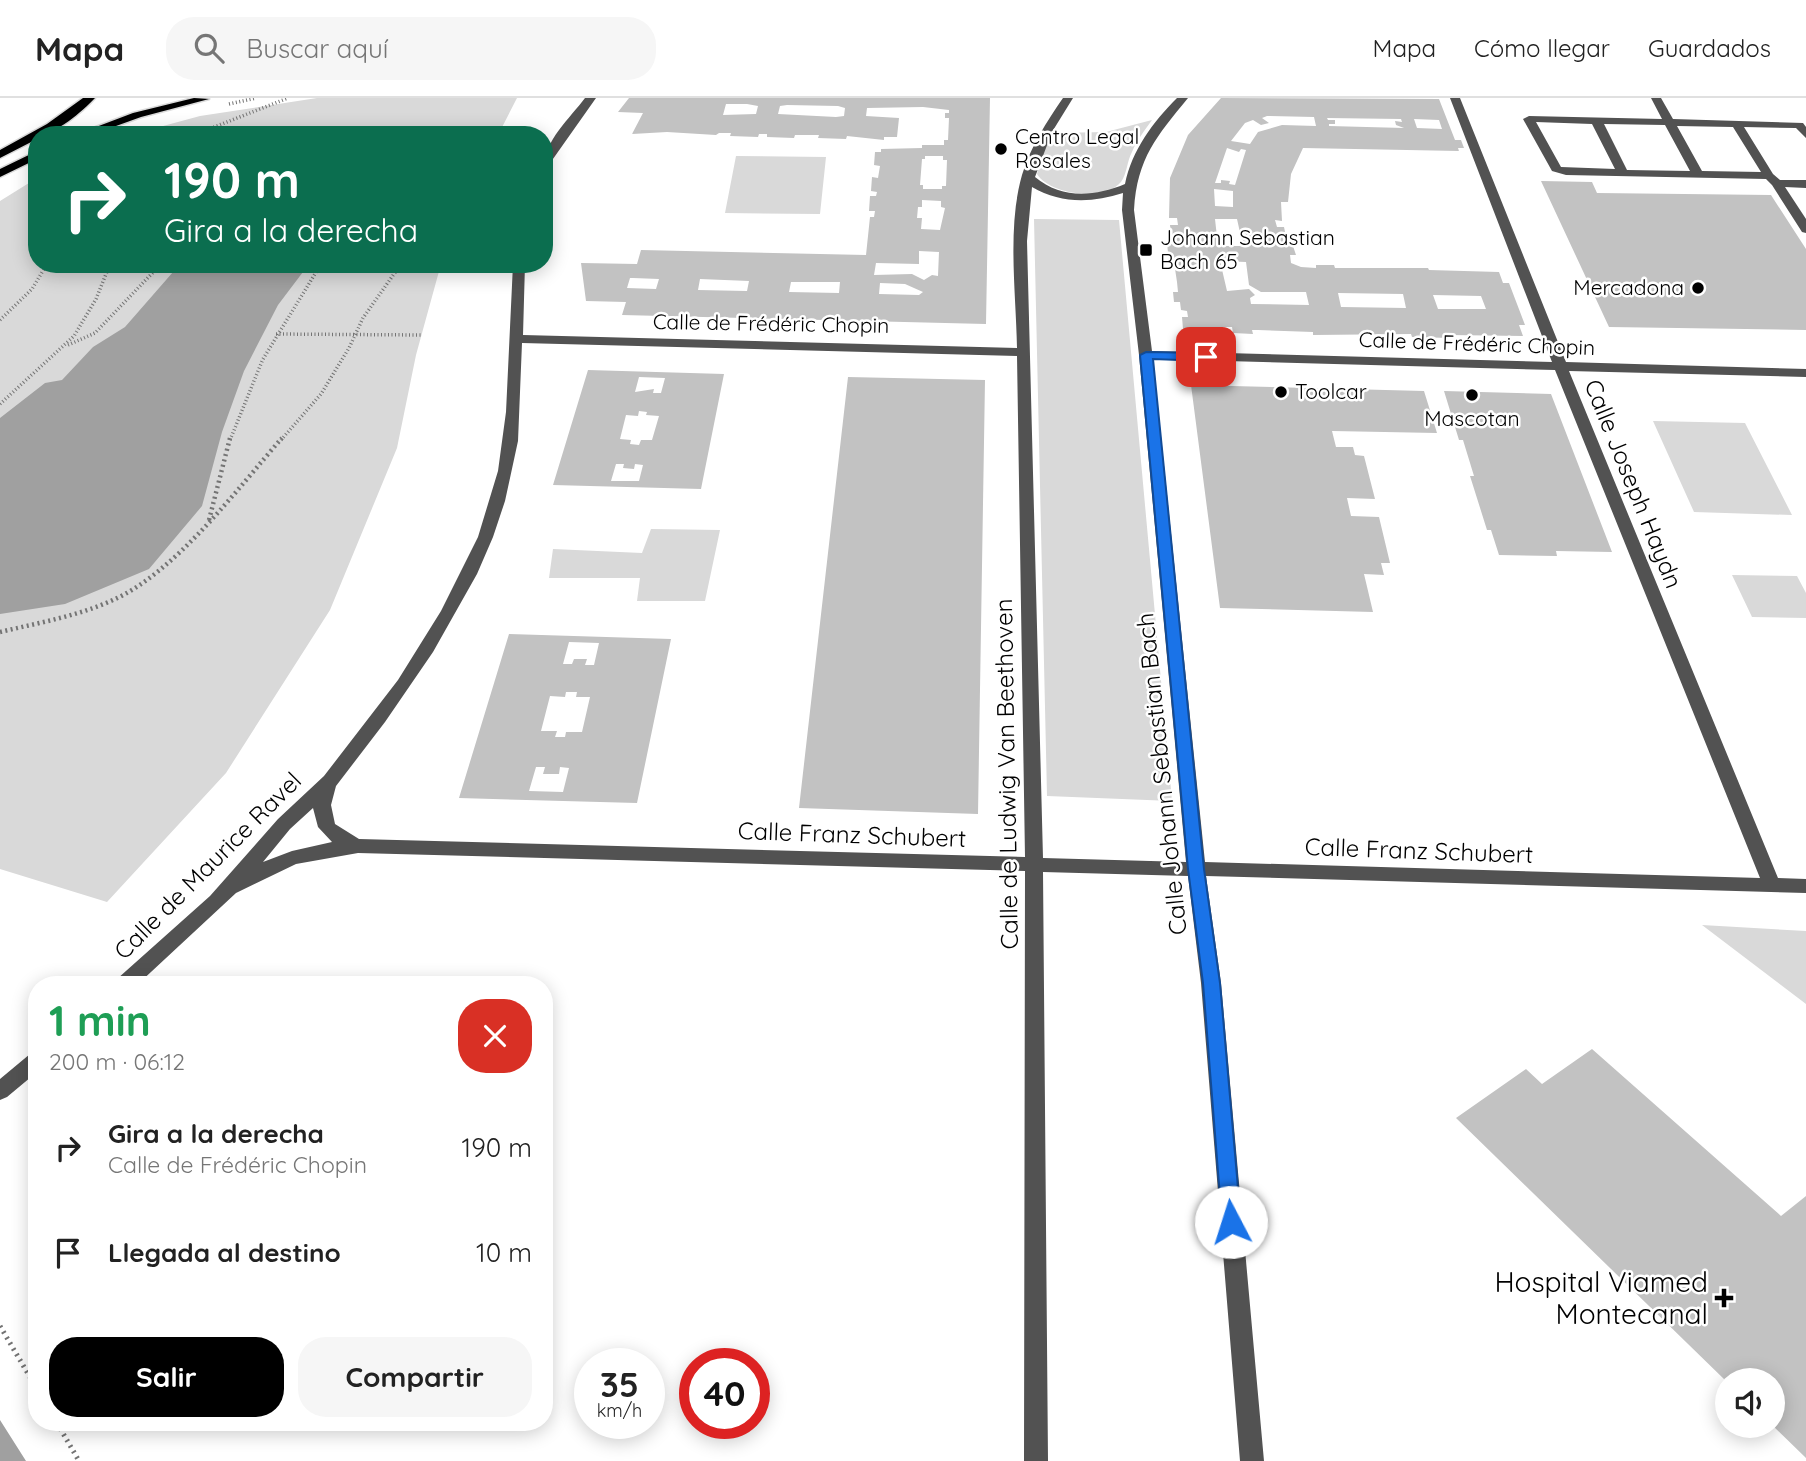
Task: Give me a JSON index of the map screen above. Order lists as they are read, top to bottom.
{
  "streets": {
    "street": [
      "Calle de Frédéric Chopin",
      "Calle Joseph Haydn",
      "Calle de Ludwig Van Beethoven",
      "Calle Johann Sebastian Bach",
      "Calle Franz Schubert",
      "Calle de Maurice Ravel"
    ]
  },
  "crossings": [
    ["Calle de Frédéric Chopin", "Calle Joseph Haydn"],
    ["Calle de Frédéric Chopin", "Calle de Ludwig Van Beethoven"],
    ["Calle de Frédéric Chopin", "Calle Johann Sebastian Bach"],
    ["Calle de Frédéric Chopin", "Calle de Maurice Ravel"],
    ["Calle Joseph Haydn", "Calle Franz Schubert"],
    ["Calle de Ludwig Van Beethoven", "Calle Franz Schubert"],
    ["Calle Johann Sebastian Bach", "Calle Franz Schubert"],
    ["Calle Franz Schubert", "Calle de Maurice Ravel"]
  ],
  "places": {
    "other": [
      "Centro Legal Rosales",
      "Mercadona",
      "Toolcar",
      "Mascotan"
    ],
    "transit": ["Johann Sebastian Bach 65"],
    "health": ["Hospital Viamed Montecanal"]
  },
  "page": {
    "header": "Mapa",
    "search": "Buscar aquí",
    "nav": ["Mapa", "Cómo llegar", "Guardados"],
    "turn": ["190 m", "Gira a la derecha"],
    "heading": ["1 min", "200 m · 06:12"],
    "list": [
      {
        "name": "Gira a la derecha",
        "note": "Calle de Frédéric Chopin",
        "value": "190 m"
      },
      {
        "name": "Llegada al destino",
        "value": "10 m"
      }
    ],
    "buttons": ["Salir", "Compartir"],
    "speed": "35 km/h",
    "limit": "40"
  }
}
